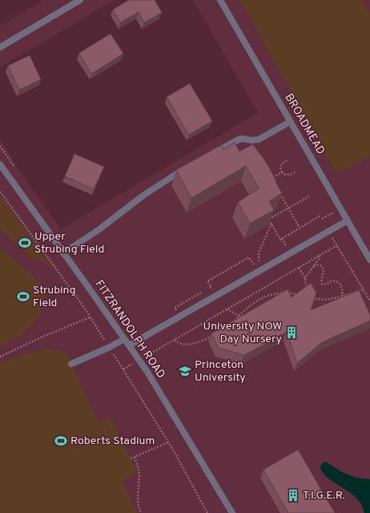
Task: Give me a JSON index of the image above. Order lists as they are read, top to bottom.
{
  "streets": {
    "street": ["BROADMEAD", "FITZRANDOLPH ROAD"]
  },
  "places": {
    "sports": ["Upper Strubing Field", "Strubing Field", "Roberts Stadium"],
    "building": ["University NOW Day Nursery", "T.I.G.E.R."],
    "school or university": ["Princeton University"]
  }
}
